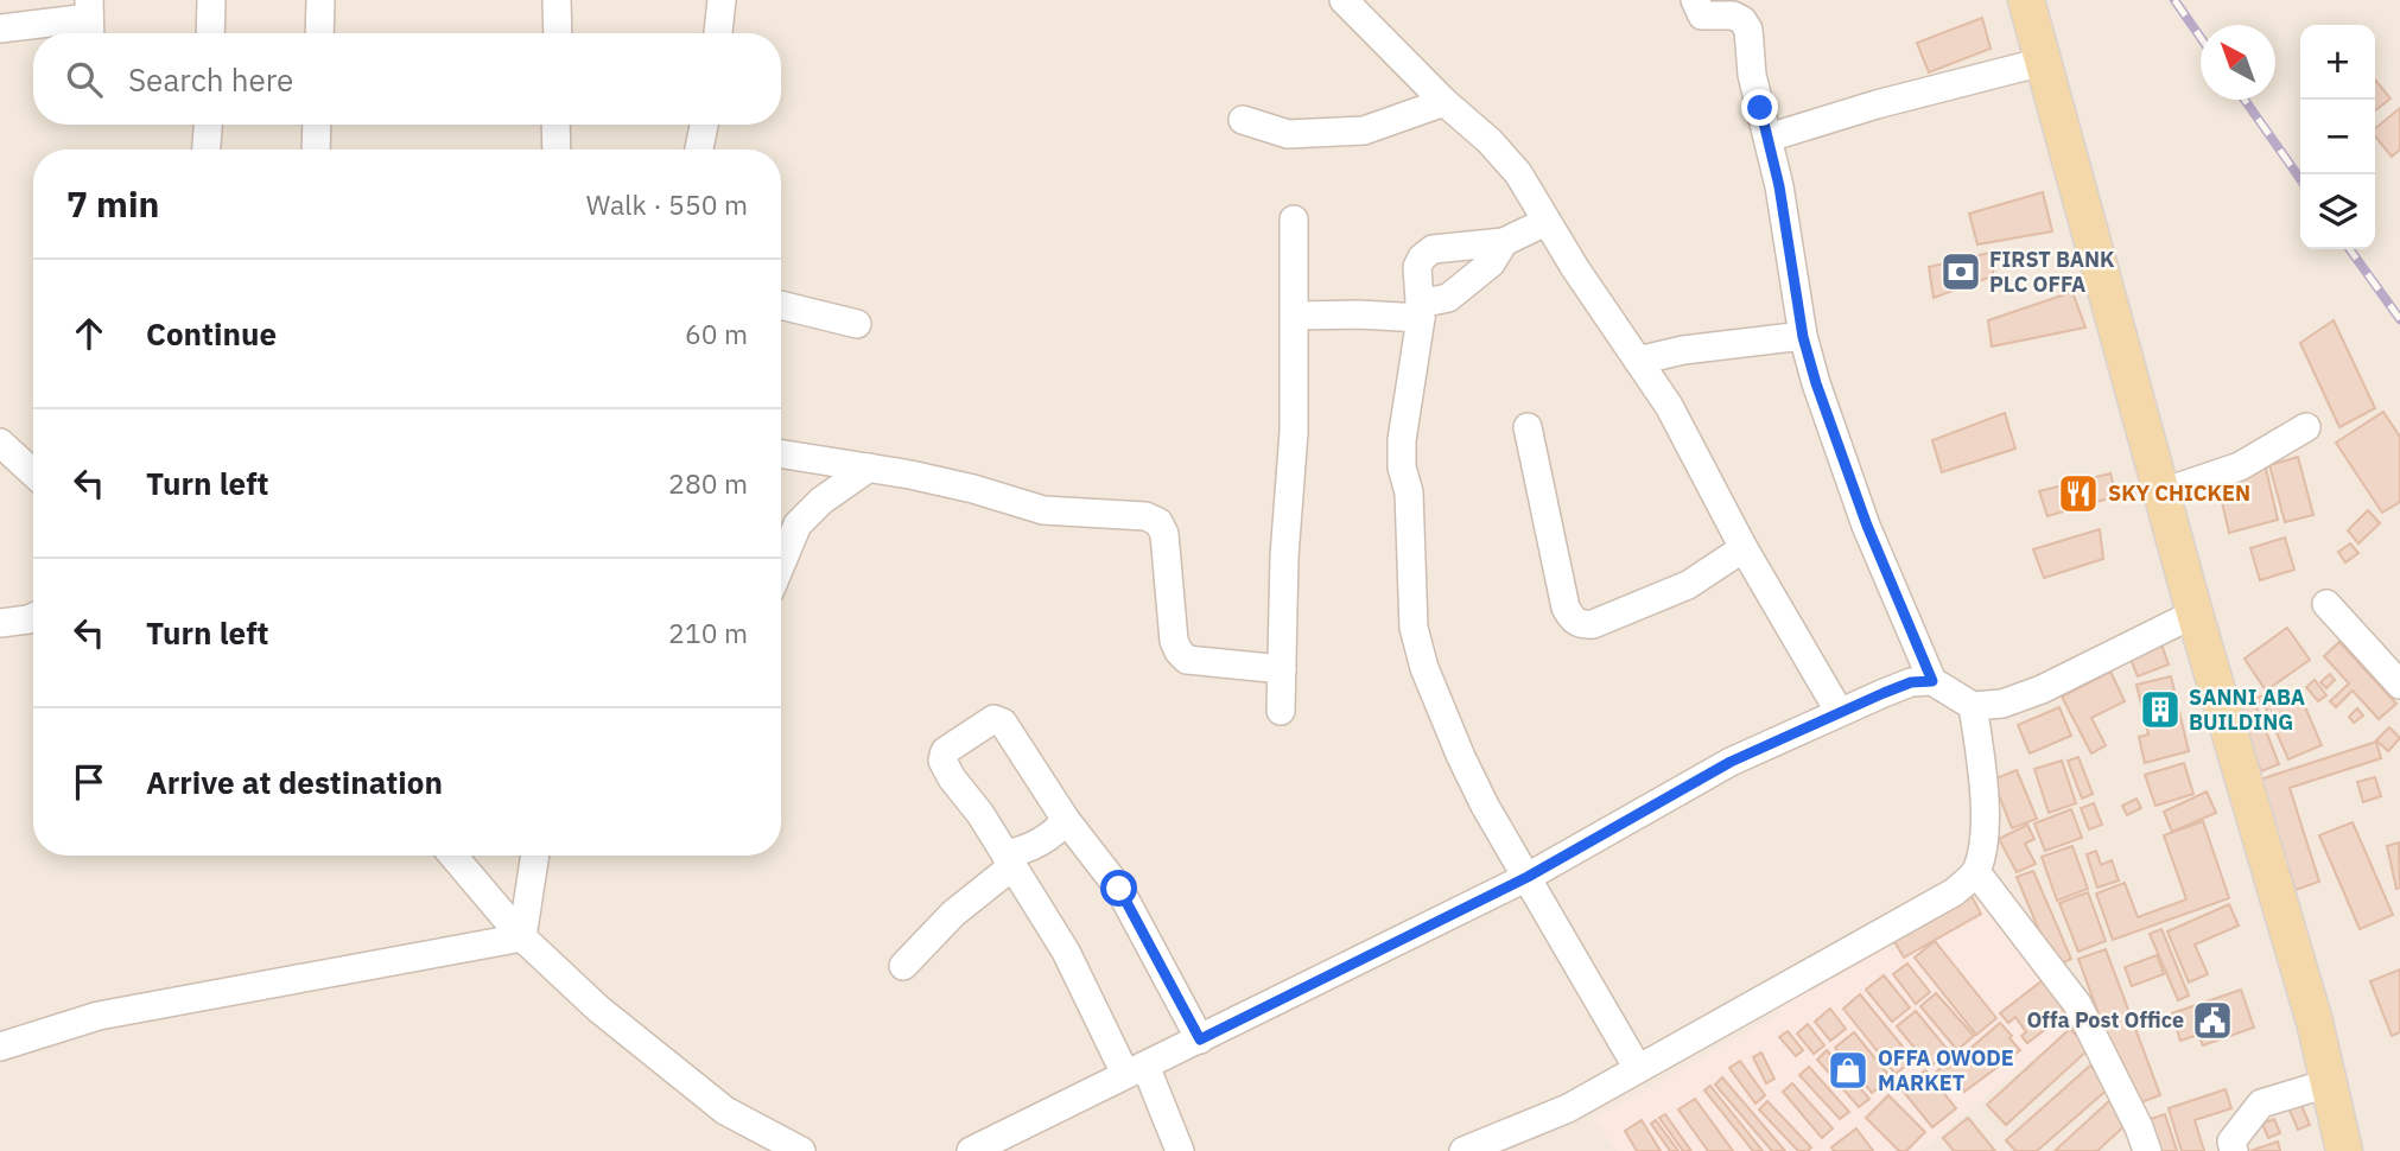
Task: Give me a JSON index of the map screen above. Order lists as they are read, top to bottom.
{
  "places": {
    "bank": ["FIRST BANK PLC OFFA"],
    "restaurant": ["SKY CHICKEN"],
    "building": ["SANNI ABA BUILDING"],
    "public building": ["Offa Post Office"],
    "shop": ["OFFA OWODE MARKET"]
  },
  "north": "top left",
  "page": {
    "map_buttons": ["+", "−"],
    "search": "Search here",
    "heading": ["7 min", "Walk · 550 m"],
    "list": [
      ["Continue", "60 m"],
      ["Turn left", "280 m"],
      ["Turn left", "210 m"],
      "Arrive at destination"
    ]
  }
}
